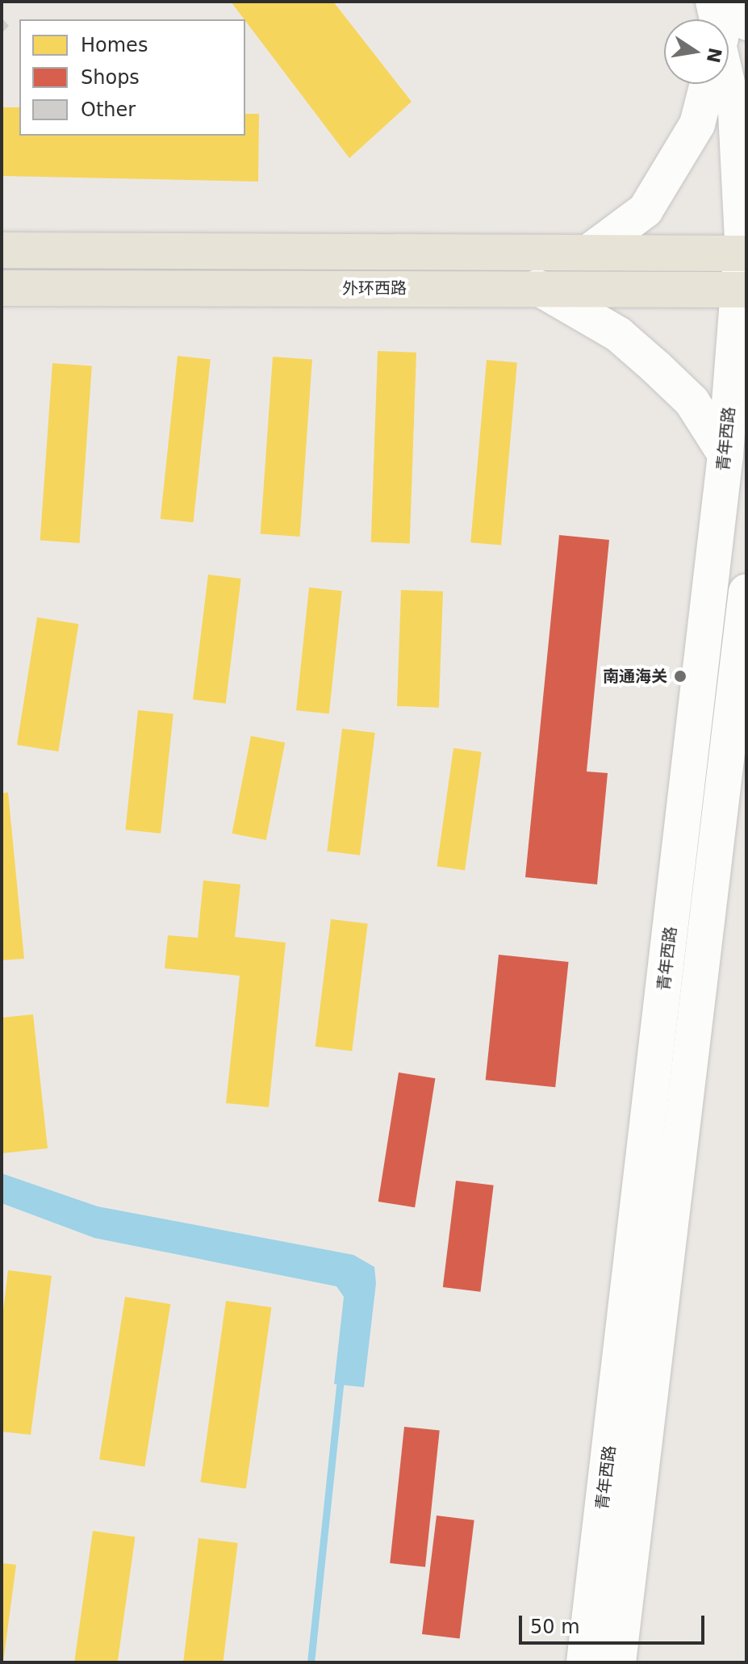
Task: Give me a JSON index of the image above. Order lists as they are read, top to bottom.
{
  "streets": {
    "main road": ["外环西路", "青年西路"]
  },
  "crossings": [
    ["外环西路", "青年西路"]
  ],
  "places": ["南通海关"],
  "legend": ["Homes", "Shops", "Other"],
  "scale_bar": "50 m",
  "north": "right"
}
